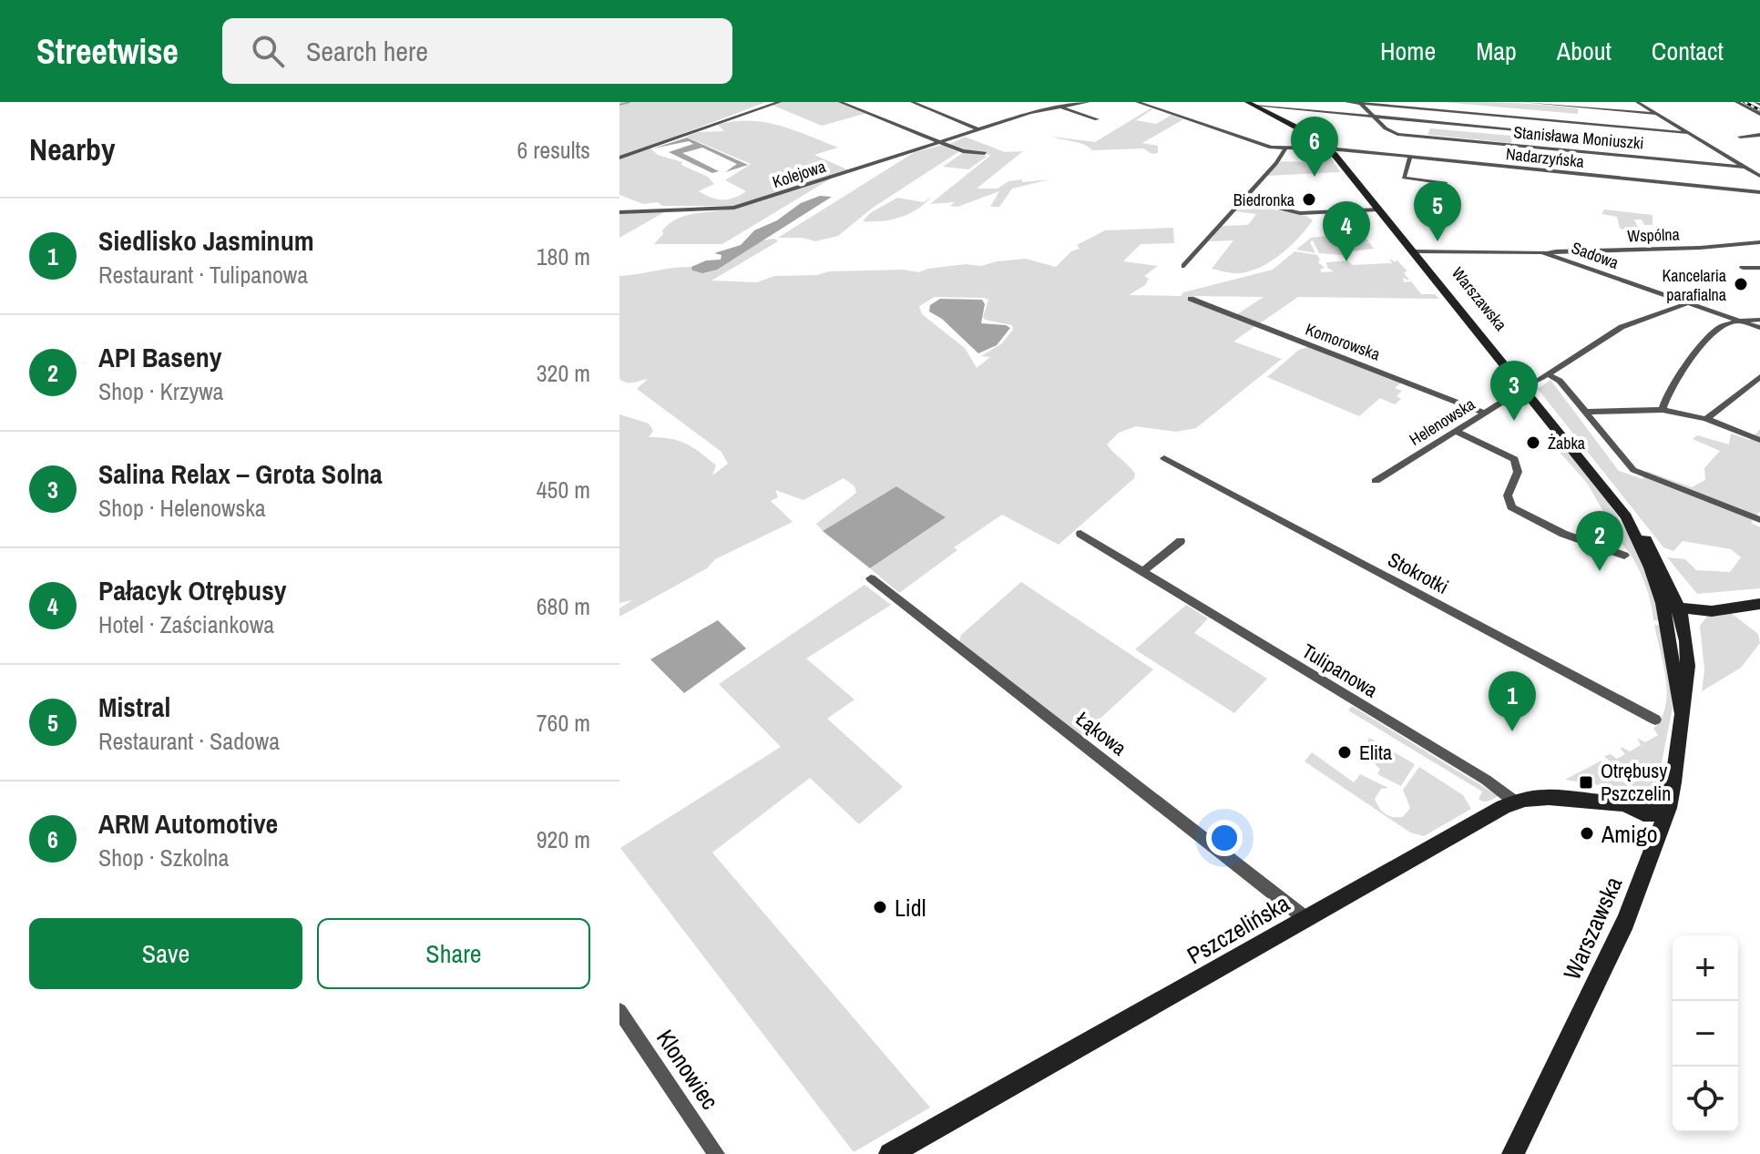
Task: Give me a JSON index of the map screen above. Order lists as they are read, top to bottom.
{
  "streets": {
    "main road": ["Warszawska", "Pszczelińska"],
    "street": [
      "Stanisława Moniuszki",
      "Nadarzyńska",
      "Kolejowa",
      "Wspólna",
      "Sadowa",
      "Komorowska",
      "Helenowska",
      "Stokrotki",
      "Tulipanowa",
      "Łąkowa",
      "Klonowiec"
    ]
  },
  "crossings": [
    ["Nadarzyńska", "Warszawska"],
    ["Wspólna", "Sadowa"],
    ["Sadowa", "Warszawska"],
    ["Sadowa", "Helenowska"],
    ["Warszawska", "Helenowska"],
    ["Warszawska", "Pszczelińska"],
    ["Komorowska", "Helenowska"],
    ["Tulipanowa", "Pszczelińska"],
    ["Łąkowa", "Pszczelińska"]
  ],
  "places": {
    "other": [
      "Biedronka",
      "Kancelaria parafialna",
      "Żabka",
      "Elita",
      "Amigo",
      "Lidl"
    ],
    "transit": ["Otrębusy Pszczelin"]
  },
  "page": {
    "header": "Streetwise",
    "search": "Search here",
    "nav": [
      "Home",
      "Map",
      "About",
      "Contact"
    ],
    "heading": ["Nearby", "6 results"],
    "pins": [
      "6",
      "5",
      "4",
      "3",
      "2",
      "1"
    ],
    "list": [
      {
        "mark": "1",
        "name": "Siedlisko Jasminum",
        "note": "Restaurant · Tulipanowa",
        "value": "180 m"
      },
      {
        "mark": "2",
        "name": "API Baseny",
        "note": "Shop · Krzywa",
        "value": "320 m"
      },
      {
        "mark": "3",
        "name": "Salina Relax – Grota Solna",
        "note": "Shop · Helenowska",
        "value": "450 m"
      },
      {
        "mark": "4",
        "name": "Pałacyk Otrębusy",
        "note": "Hotel · Zaściankowa",
        "value": "680 m"
      },
      {
        "mark": "5",
        "name": "Mistral",
        "note": "Restaurant · Sadowa",
        "value": "760 m"
      },
      {
        "mark": "6",
        "name": "ARM Automotive",
        "note": "Shop · Szkolna",
        "value": "920 m"
      }
    ],
    "buttons": ["Save", "Share"],
    "map_buttons": ["+", "−"]
  }
}
